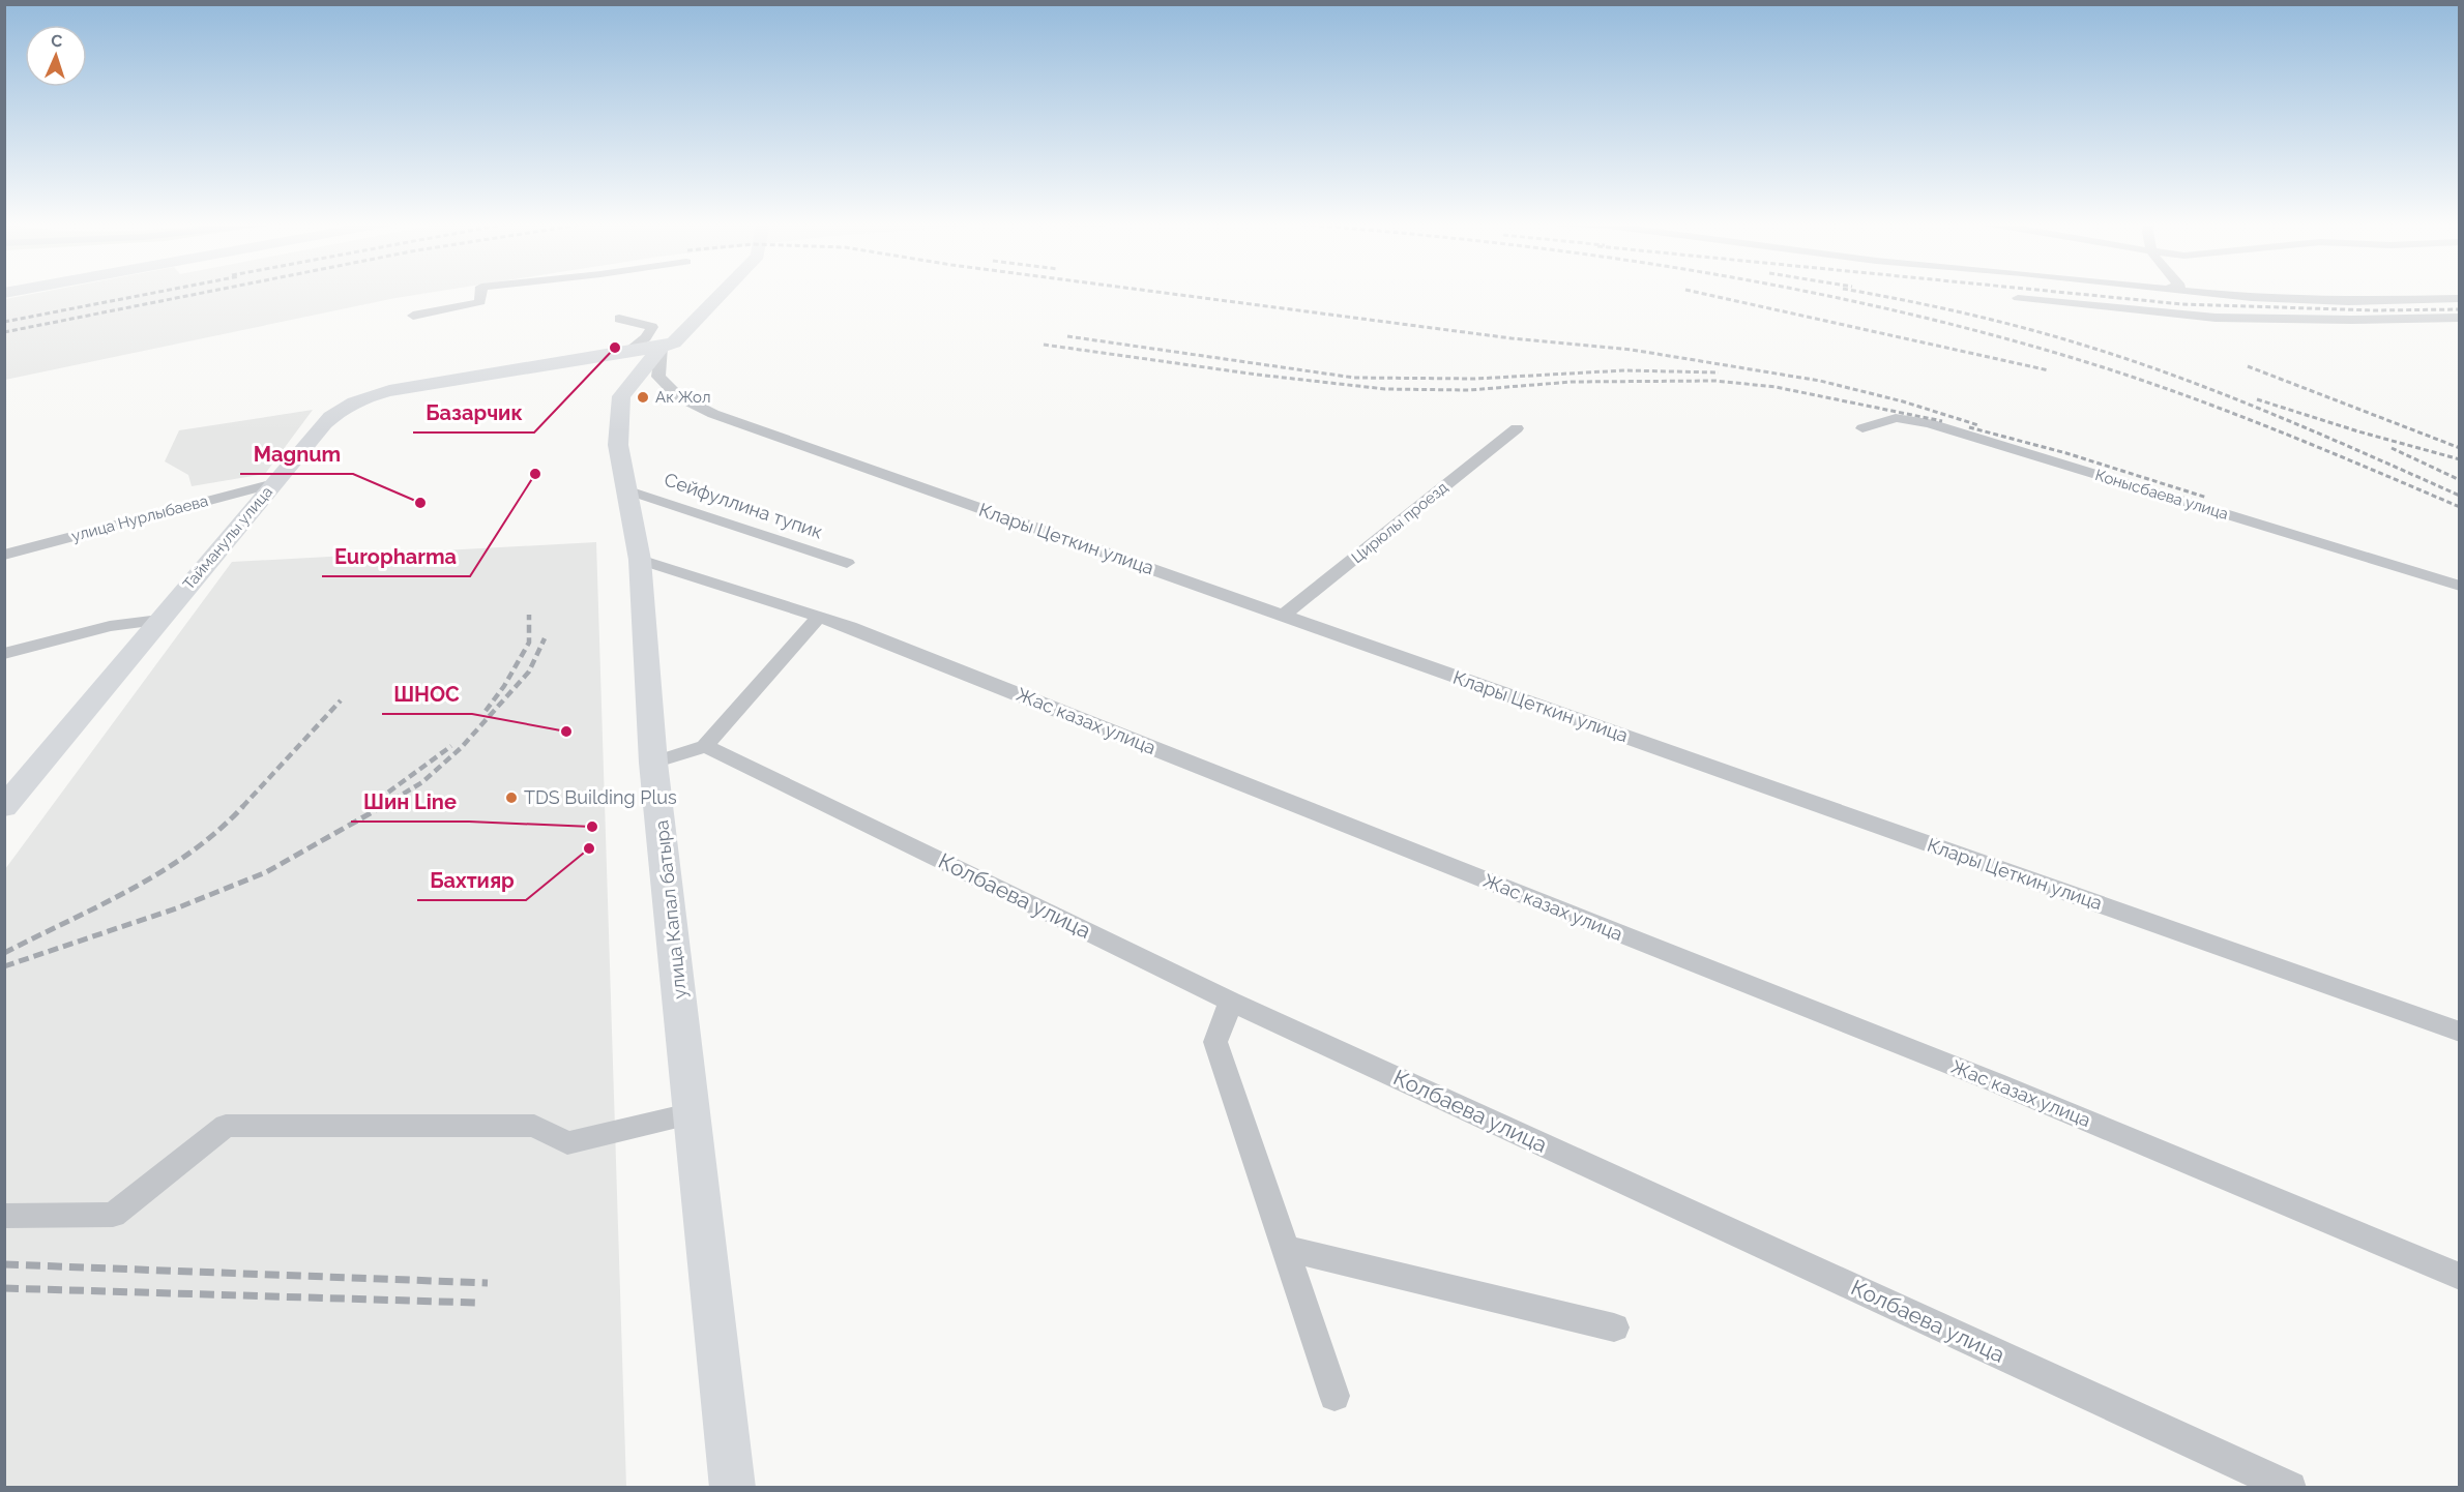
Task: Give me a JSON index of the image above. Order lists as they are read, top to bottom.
{
  "streets": {
    "main road": ["Тайманулы улица", "улица Капал батыра"],
    "street": [
      "Конысбаева улица",
      "Сейфуллина тупик",
      "улица Нурлыбаева",
      "Цирюлы проезд",
      "Клары Цеткин улица",
      "Жас казах улица",
      "Колбаева улица"
    ]
  },
  "crossings": [
    ["Сейфуллина тупик", "улица Капал батыра"],
    ["улица Нурлыбаева", "Тайманулы улица"],
    ["Цирюлы проезд", "Клары Цеткин улица"],
    ["Тайманулы улица", "Клары Цеткин улица"],
    ["Тайманулы улица", "улица Капал батыра"],
    ["Клары Цеткин улица", "улица Капал батыра"],
    ["Жас казах улица", "улица Капал батыра"]
  ],
  "places": [
    "Базарчик",
    "Ак Жол",
    "Europharma",
    "Magnum",
    "ШНОС",
    "TDS Building Plus",
    "Шин Line",
    "Бахтияр"
  ],
  "north": "top"
}
